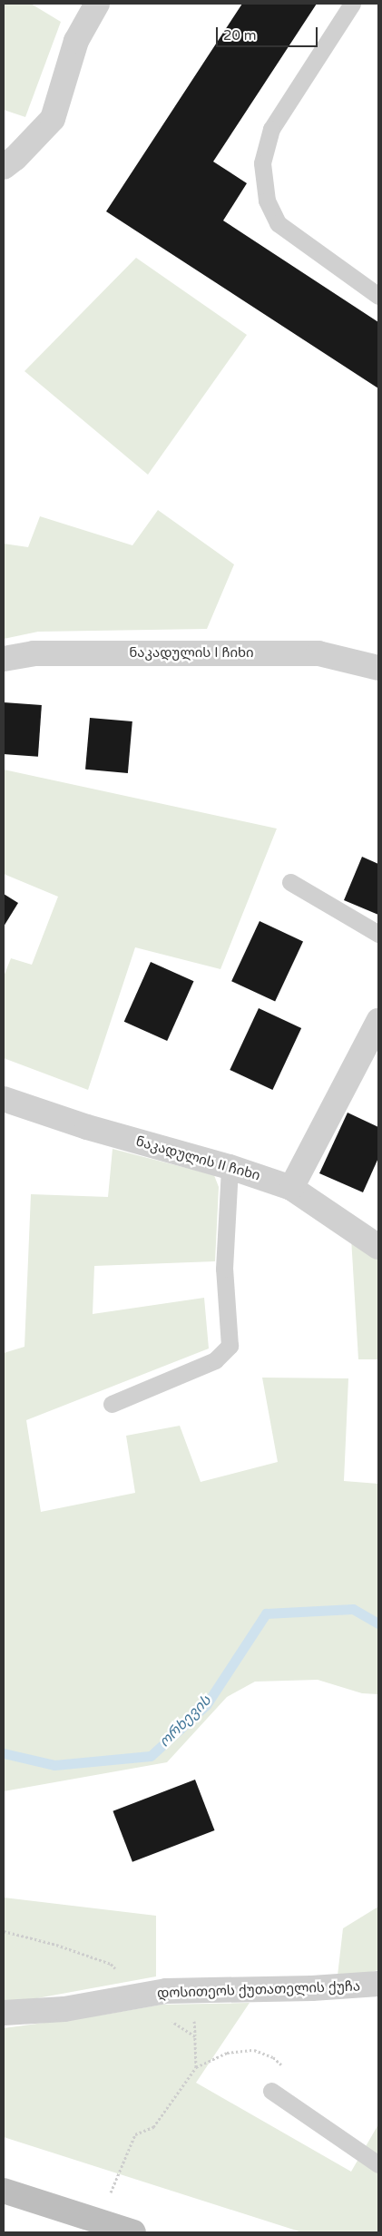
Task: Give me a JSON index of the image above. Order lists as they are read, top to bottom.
{
  "streets": {
    "street": ["ნაკადულის I ჩიხი", "ნაკადულის II ჩიხი", "დოსითეოს ქუთათელის ქუჩა"]
  },
  "water": ["ორხევის"],
  "scale_bar": "20 m"
}
